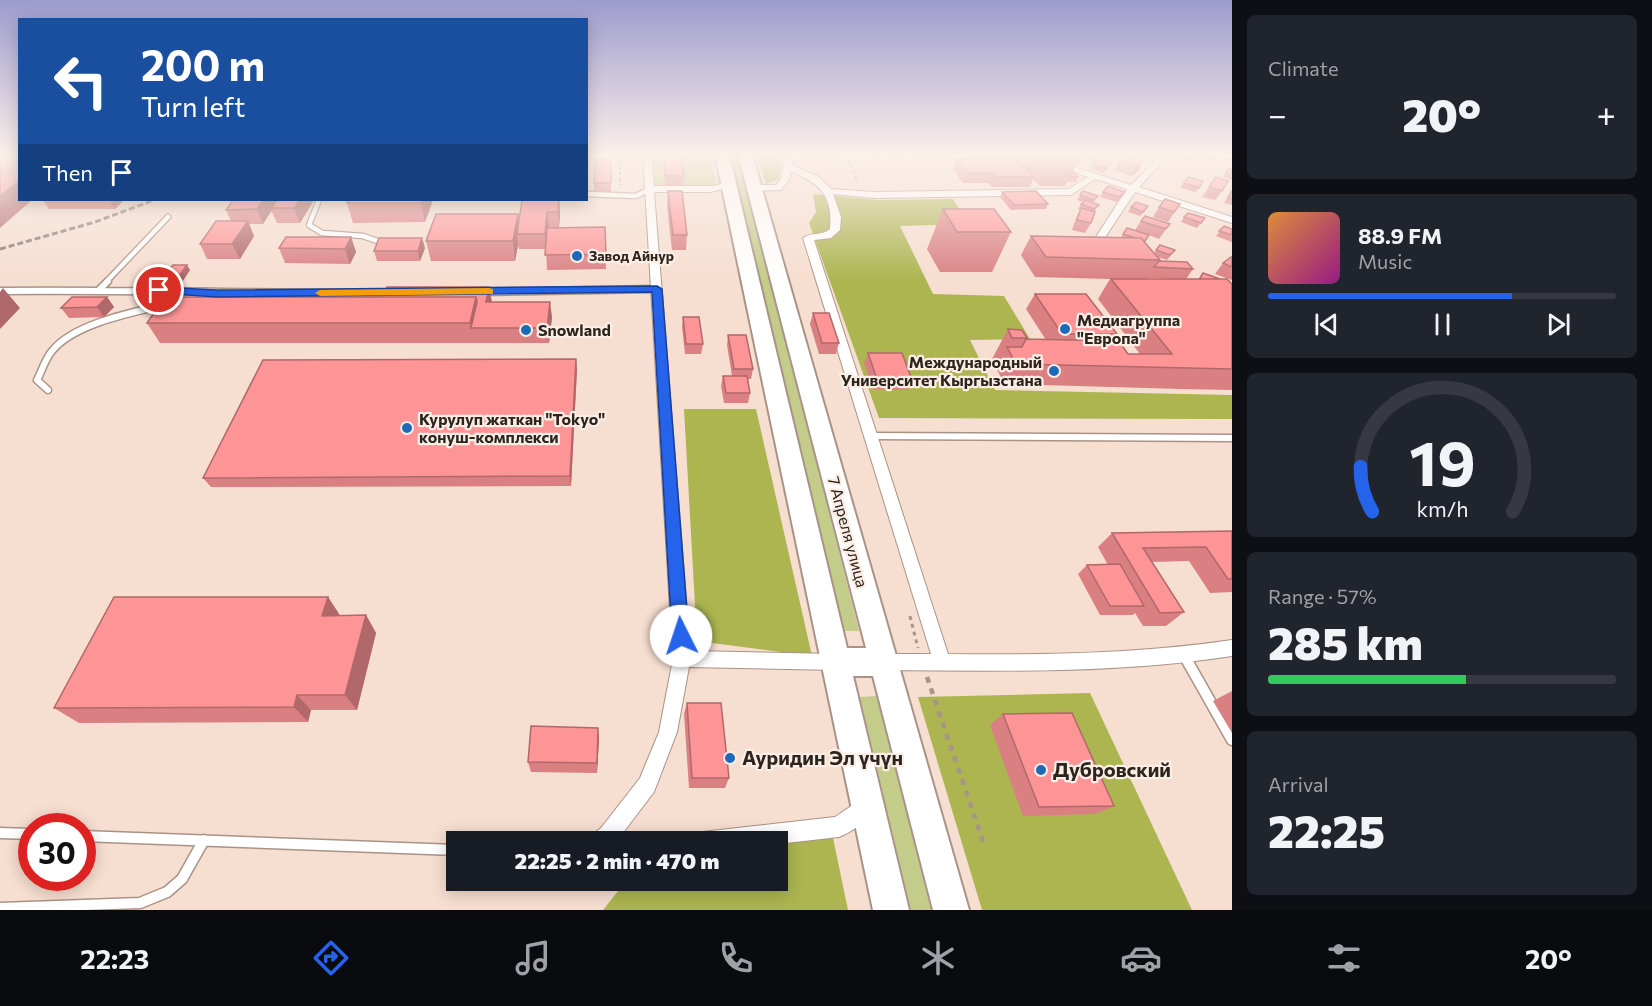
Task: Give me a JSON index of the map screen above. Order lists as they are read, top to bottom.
{
  "streets": {
    "main road": ["7 Апреля улица"]
  },
  "places": [
    "Завод Айнур",
    "Медиагруппа \"Европа\"",
    "Snowland",
    "Международный Университет Кыргызстана",
    "Курулуп жаткан \"Tokyo\" конуш-комплекси",
    "Ауридин Эл үчүн",
    "Дубровский"
  ],
  "page": {
    "tile": [
      "Climate",
      ["Range · 57%", "285 km"],
      ["Arrival", "22:25"]
    ],
    "turn": ["200 m", "Turn left"],
    "heat": ["−", "20°", "+"],
    "then": "Then",
    "song": ["88.9 FM", "Music"],
    "limit": "30",
    "trip": "22:25 · 2 min · 470 m",
    "tabs": ["22:23", "20°"],
    "gauge": ["19", "km/h"]
  }
}
